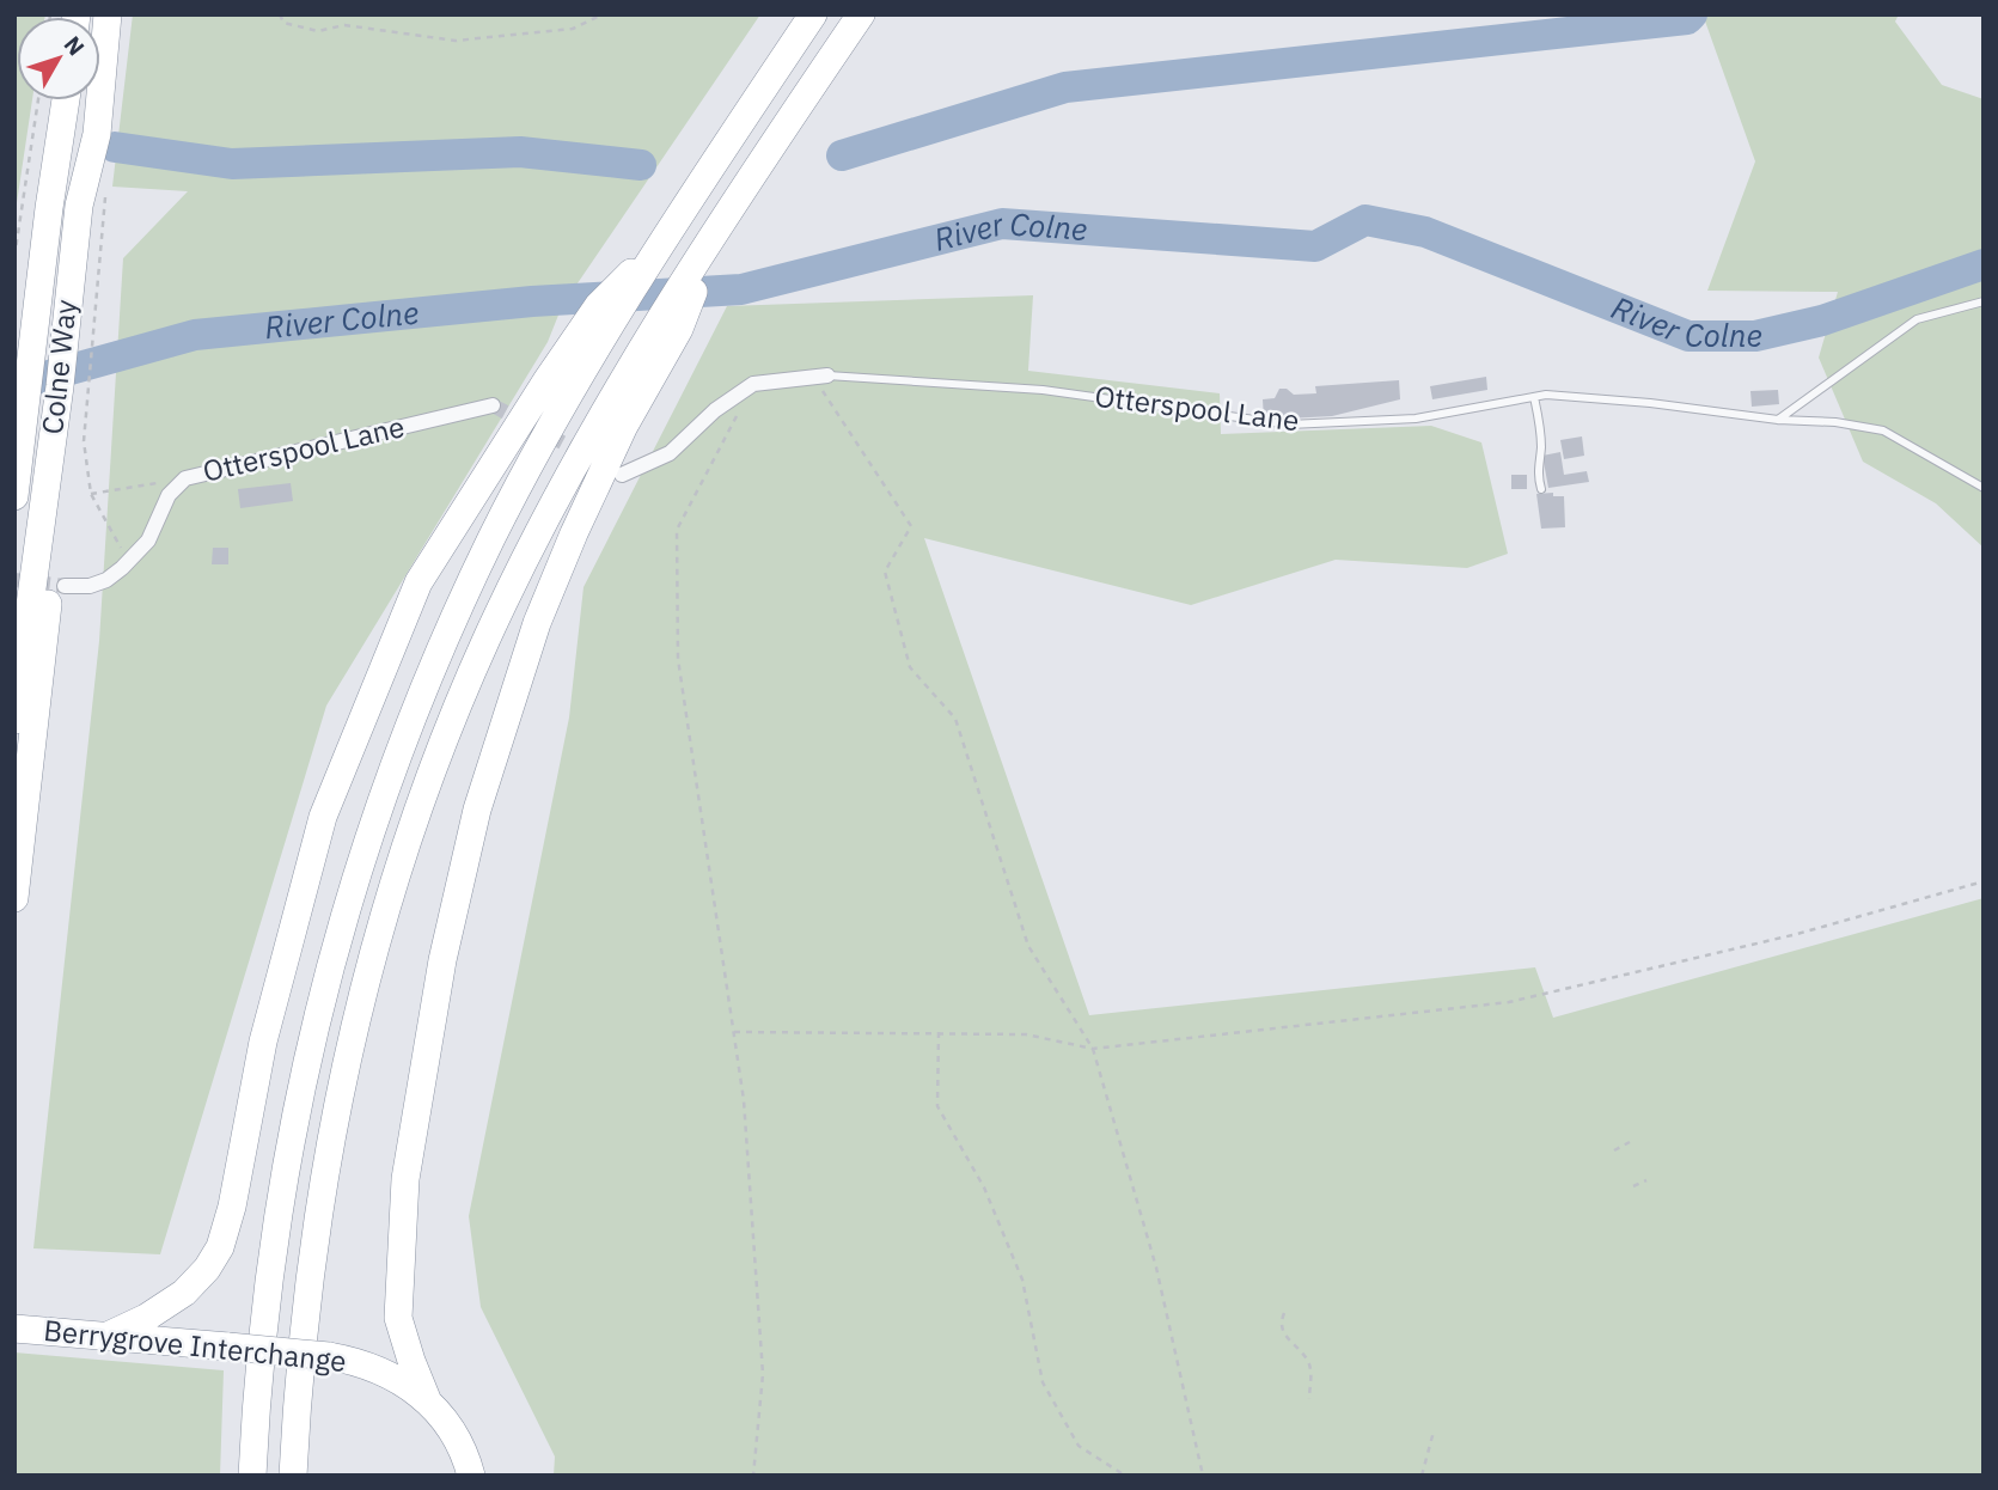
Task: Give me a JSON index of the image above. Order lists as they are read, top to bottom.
{
  "streets": {
    "highway": ["Colne Way", "Berrygrove Interchange"],
    "street": ["Otterspool Lane"]
  },
  "water": ["River Colne"],
  "north": "top right"
}
